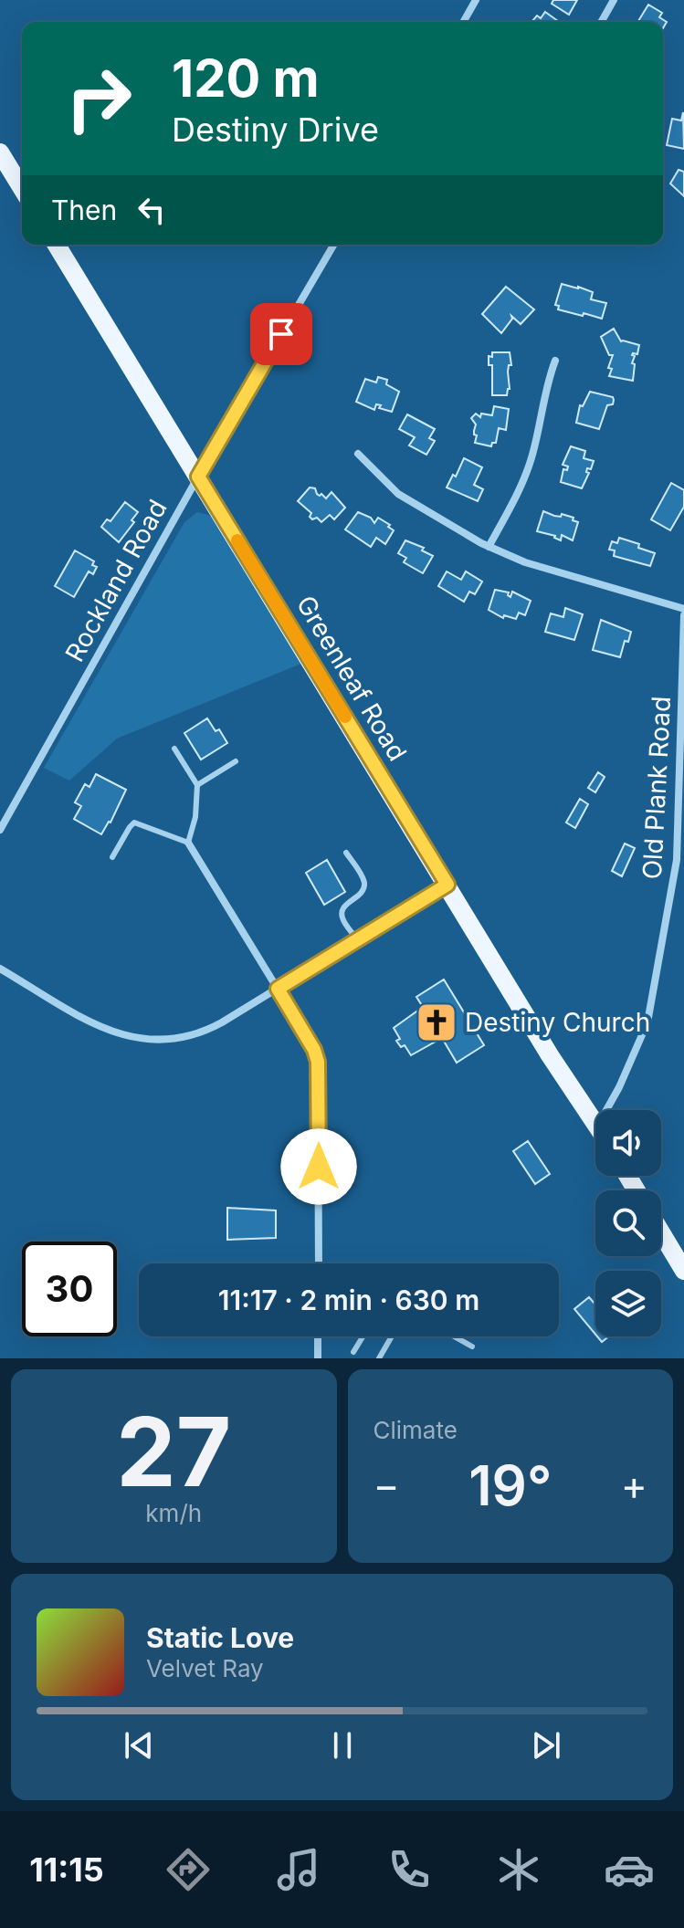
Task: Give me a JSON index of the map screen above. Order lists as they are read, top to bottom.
{
  "streets": {
    "main road": ["Greenleaf Road"],
    "street": ["Rockland Road", "Old Plank Road"]
  },
  "crossings": [
    ["Rockland Road", "Greenleaf Road"]
  ],
  "places": {
    "church": ["Destiny Church"]
  },
  "page": {
    "turn": ["120 m", "Destiny Drive"],
    "then": "Then",
    "limit": "30",
    "trip": "11:17 · 2 min · 630 m",
    "tile": [
      ["27", "km/h"],
      "Climate"
    ],
    "heat": ["−", "19°", "+"],
    "song": ["Static Love", "Velvet Ray"],
    "tabs": "11:15"
  }
}
